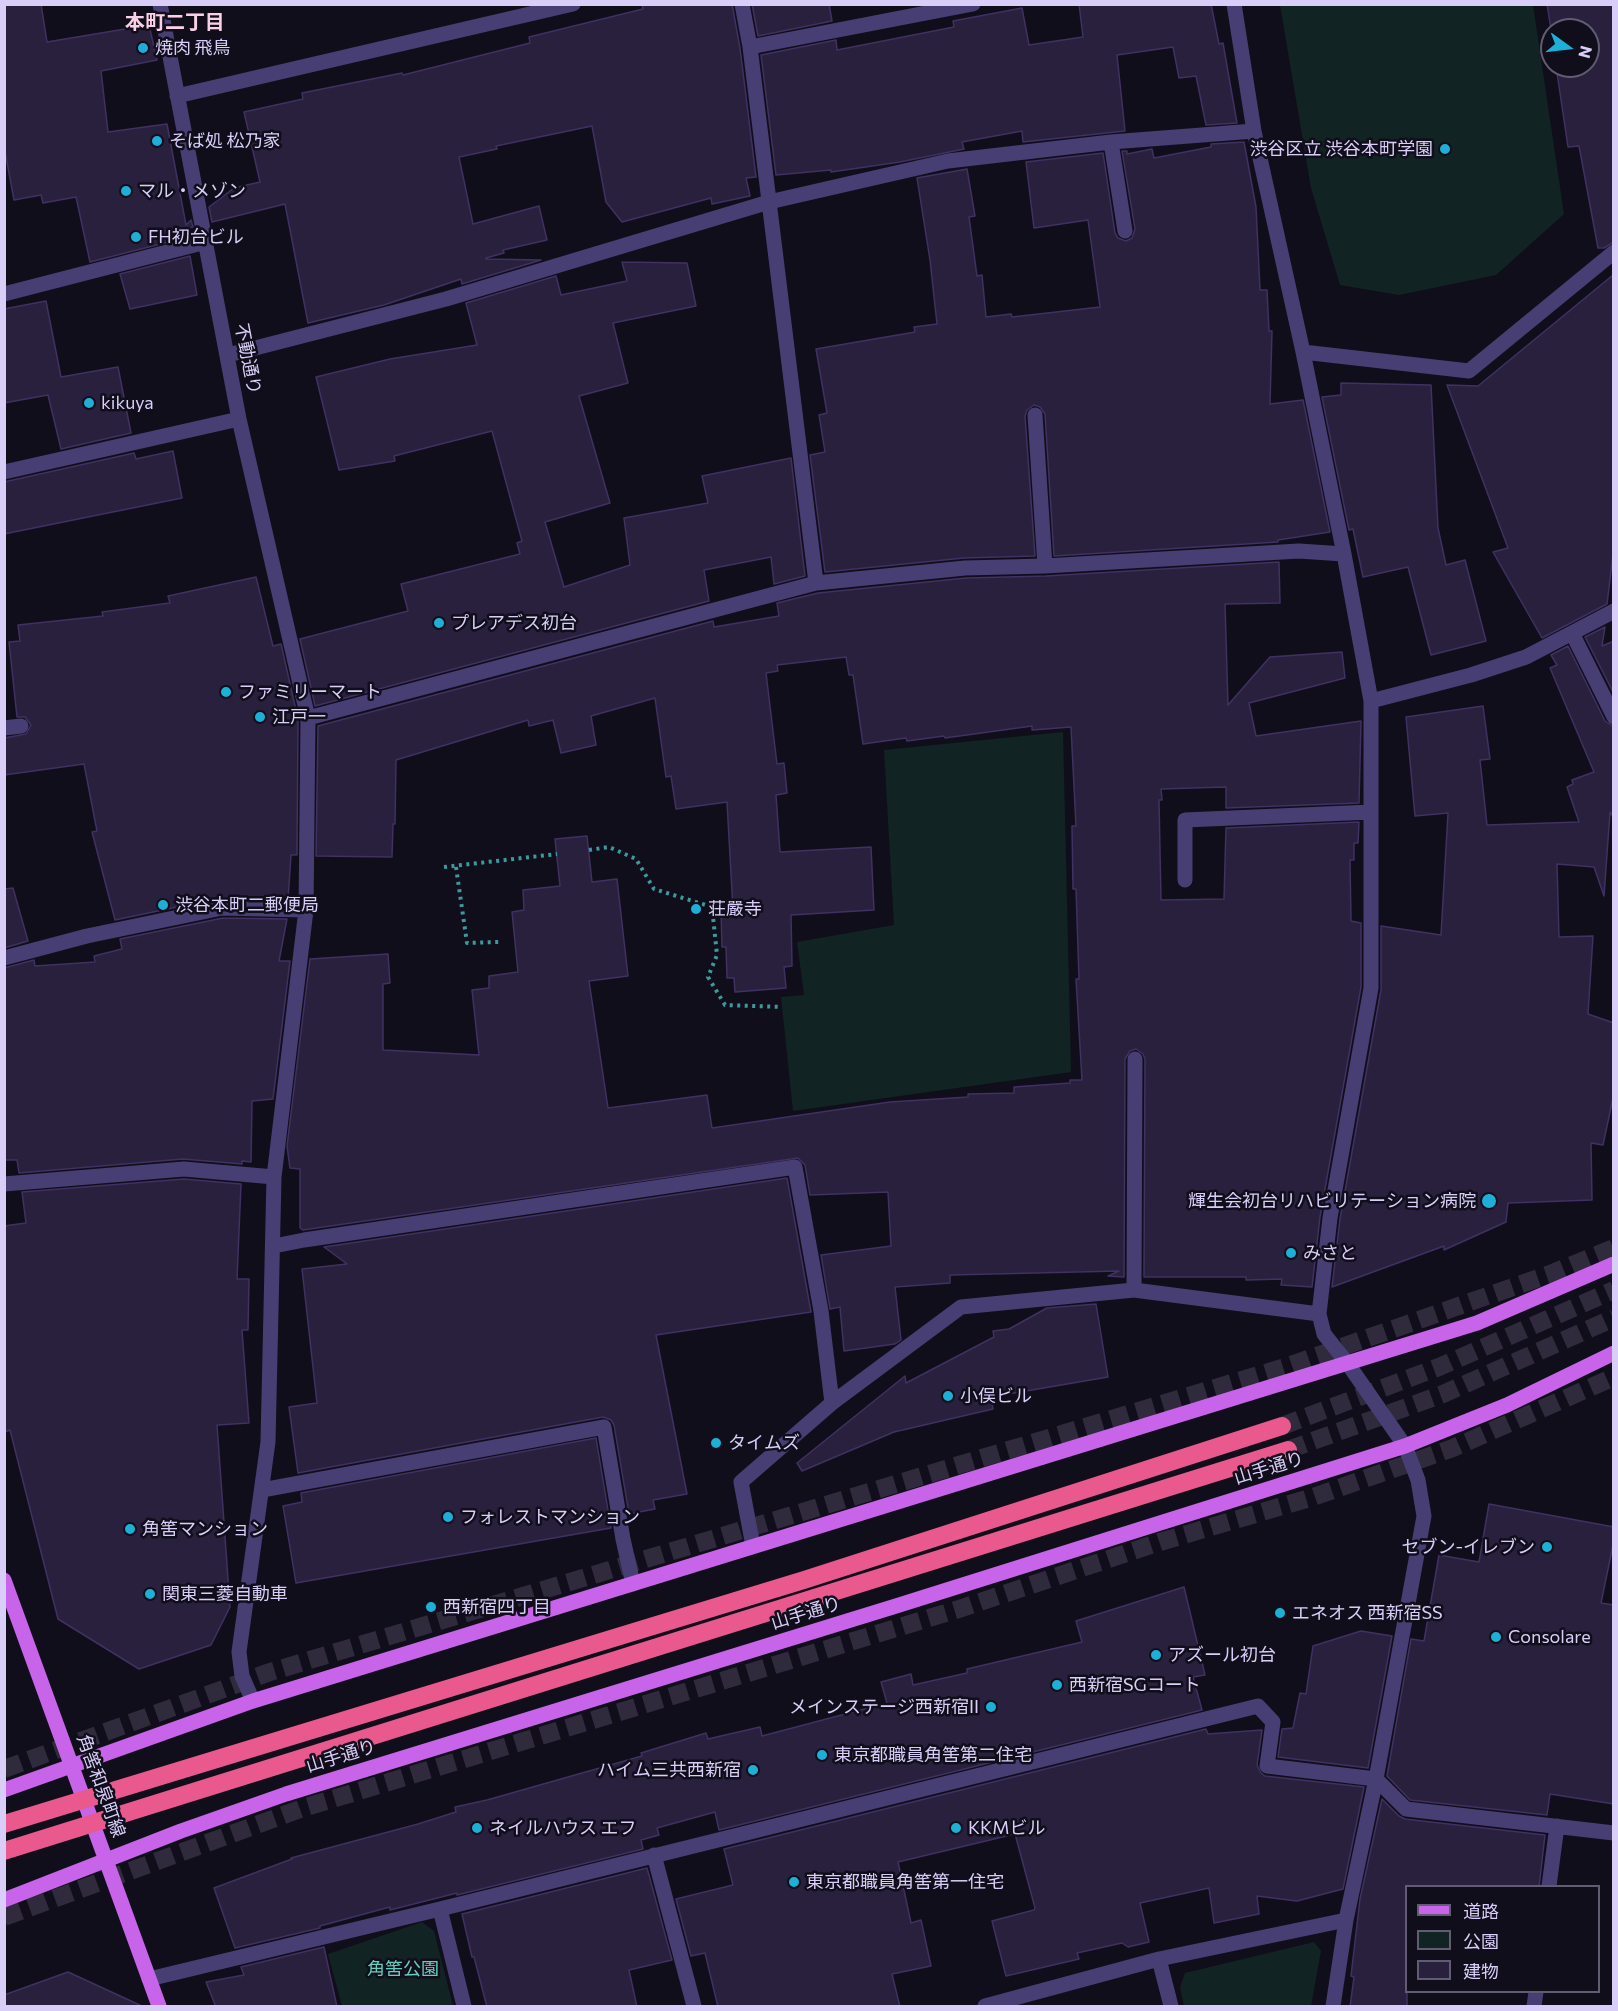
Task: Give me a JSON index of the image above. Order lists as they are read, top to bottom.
{
  "streets": {
    "main road": ["山手通り", "角筈和泉町線"],
    "street": ["不動通り"]
  },
  "crossings": [
    ["山手通り", "角筈和泉町線"]
  ],
  "districts": ["本町二丁目"],
  "parks": ["角筈公園"],
  "places": [
    "焼肉 飛鳥",
    "そば処 松乃家",
    "渋谷区立 渋谷本町学園",
    "マル・メゾン",
    "FH初台ビル",
    "kikuya",
    "プレアデス初台",
    "ファミリーマート",
    "江戸一",
    "渋谷本町二郵便局",
    "荘嚴寺",
    "輝生会初台リハビリテーション病院",
    "みさと",
    "小俣ビル",
    "タイムズ",
    "フォレストマンション",
    "角筈マンション",
    "セブン-イレブン",
    "関東三菱自動車",
    "西新宿四丁目",
    "エネオス 西新宿SS",
    "Consolare",
    "アズール初台",
    "西新宿SGコート",
    "メインステージ西新宿II",
    "東京都職員角筈第二住宅",
    "ハイム三共西新宿",
    "ネイルハウス エフ",
    "KKMビル",
    "東京都職員角筈第一住宅"
  ],
  "legend": ["道路", "公園", "建物"],
  "north": "right"
}
